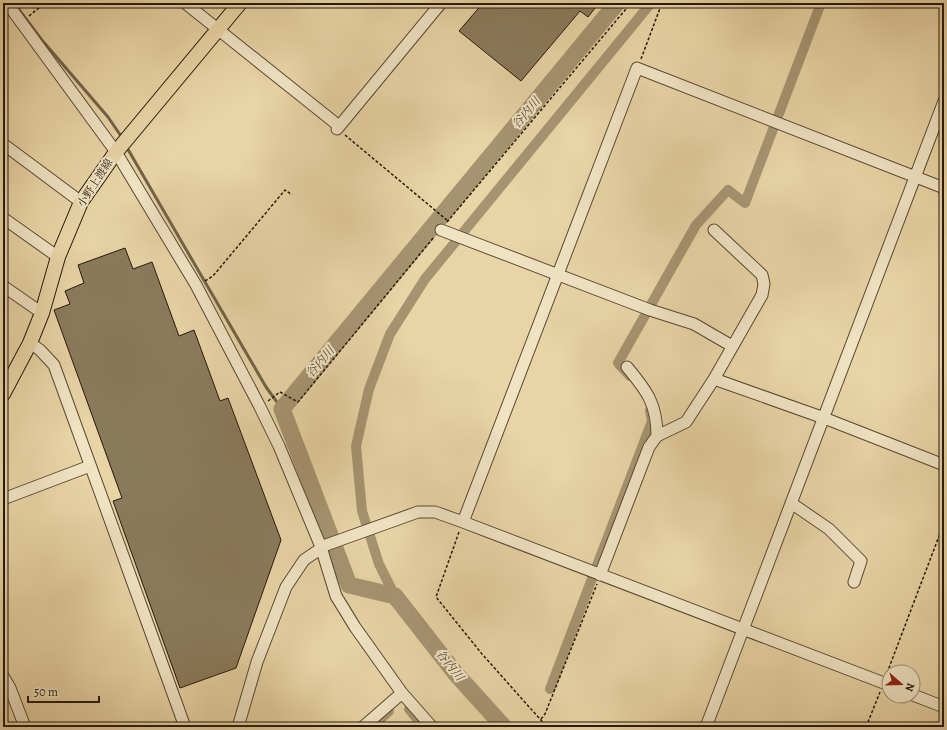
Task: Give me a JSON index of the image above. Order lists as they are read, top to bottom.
{
  "streets": {
    "main road": ["小野上渡線"]
  },
  "water": ["谷内川"],
  "scale_bar": "50 m",
  "north": "right"
}
